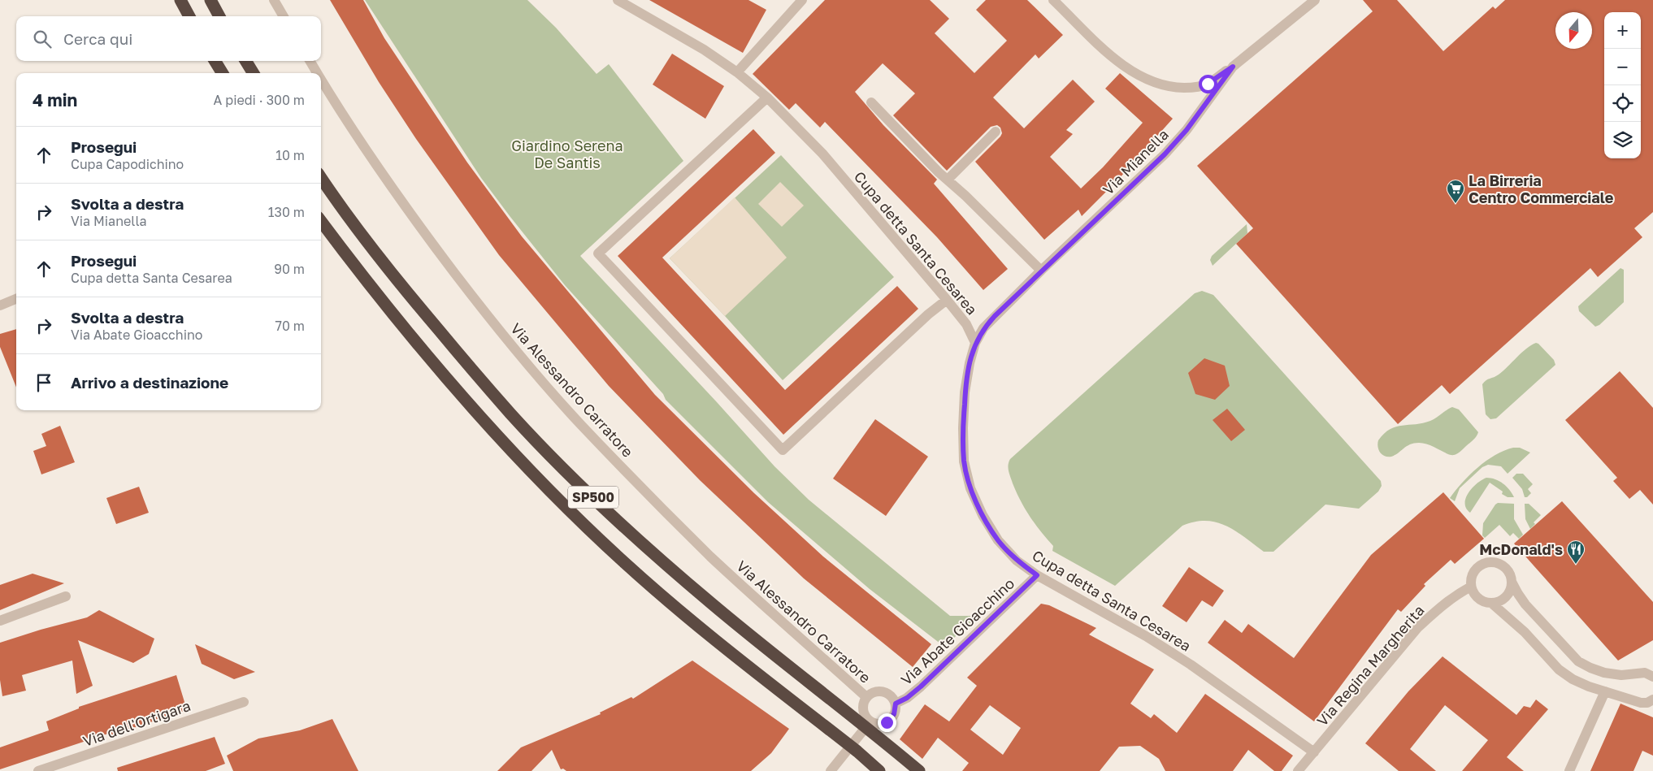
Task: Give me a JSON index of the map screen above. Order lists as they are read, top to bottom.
{
  "streets": {
    "highway": ["SP500"],
    "street": [
      "Via Mianella",
      "Cupa detta Santa Cesarea",
      "Via Alessandro Carratore",
      "Via Abate Gioacchino",
      "Via Regina Margherita",
      "Via dell'Ortigara"
    ]
  },
  "crossings": [
    ["Via Mianella", "Cupa detta Santa Cesarea"],
    ["Cupa detta Santa Cesarea", "Via Abate Gioacchino"],
    ["Cupa detta Santa Cesarea", "Via Regina Margherita"],
    ["Via Alessandro Carratore", "Via Abate Gioacchino"]
  ],
  "parks": ["Giardino Serena De Santis"],
  "places": {
    "supermarket": ["La Birreria Centro Commerciale"],
    "restaurant": ["McDonald's"]
  },
  "north": "bottom",
  "page": {
    "map_buttons": ["+", "−"],
    "search": "Cerca qui",
    "heading": ["4 min", "A piedi · 300 m"],
    "list": [
      ["Prosegui", "Cupa Capodichino", "10 m"],
      ["Svolta a destra", "Via Mianella", "130 m"],
      ["Prosegui", "Cupa detta Santa Cesarea", "90 m"],
      ["Svolta a destra", "Via Abate Gioacchino", "70 m"],
      "Arrivo a destinazione"
    ]
  }
}
